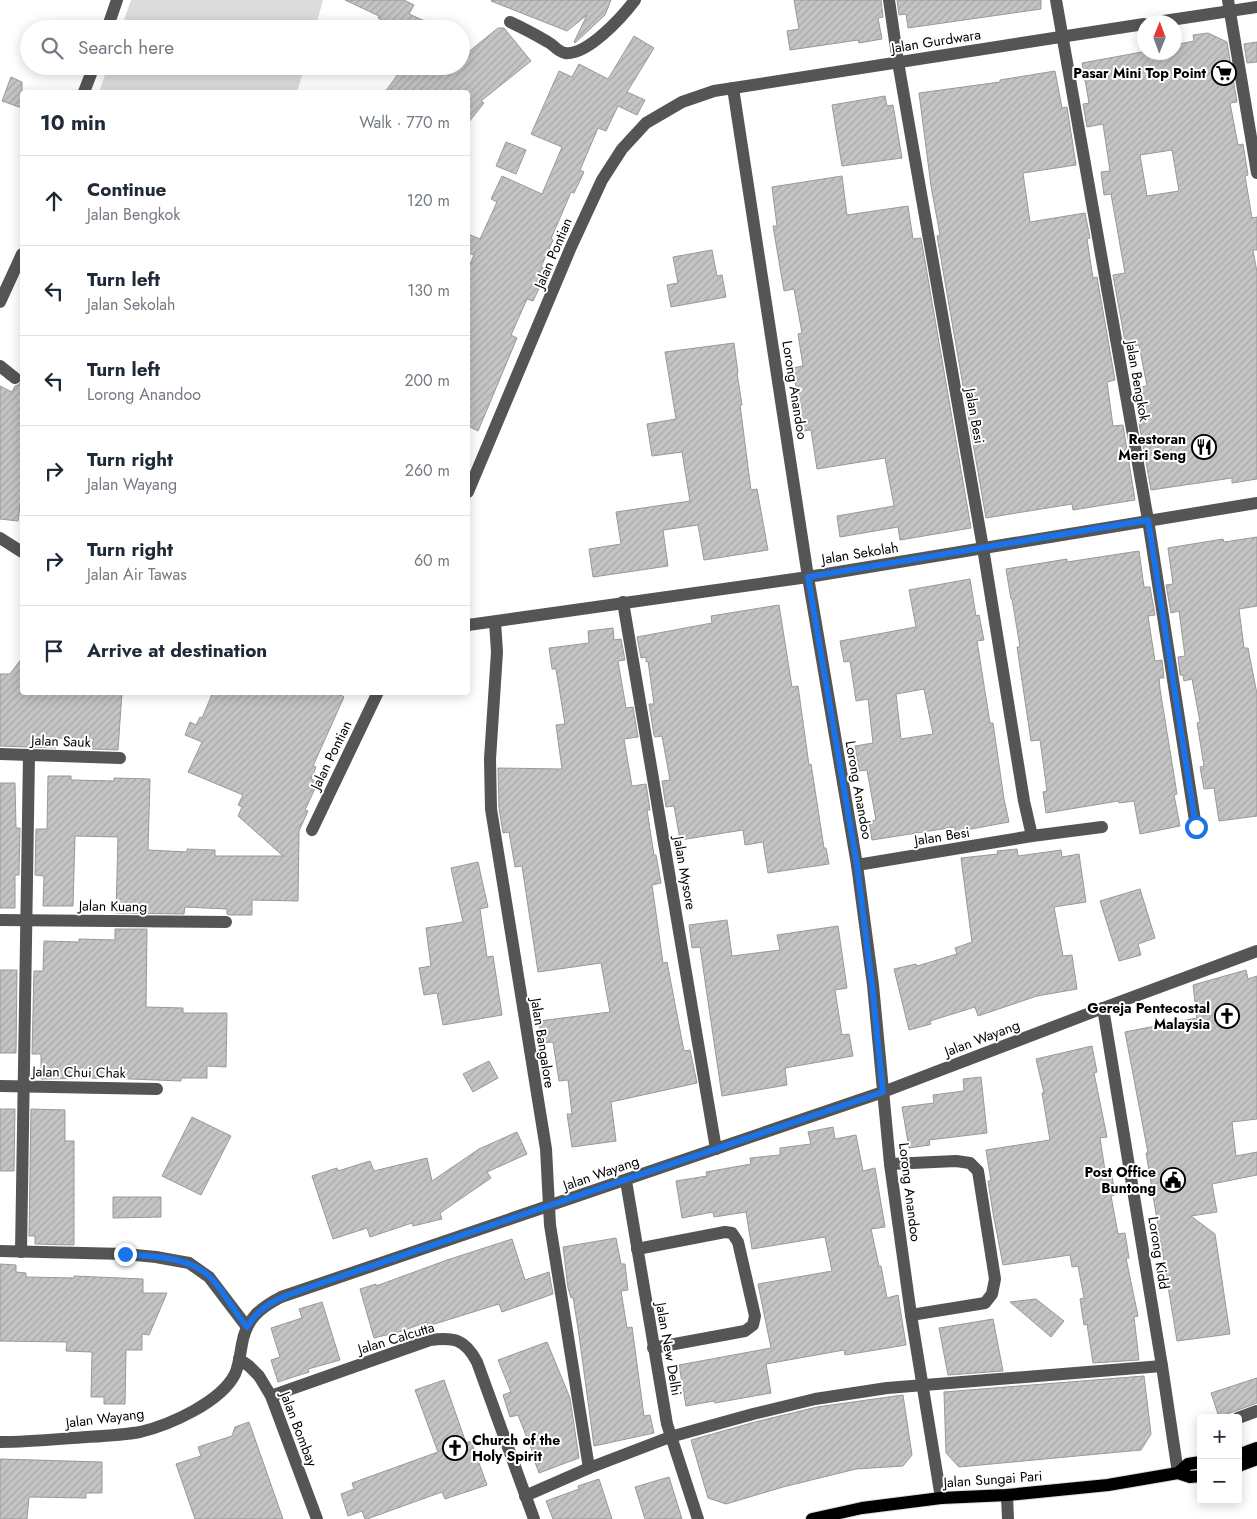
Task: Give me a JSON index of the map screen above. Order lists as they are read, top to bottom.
{
  "streets": {
    "main road": ["Jalan Sungai Pari"],
    "street": [
      "Jalan Gurdwara",
      "Jalan Pontian",
      "Jalan Bengkok",
      "Lorong Anandoo",
      "Jalan Besi",
      "Jalan Sekolah",
      "Jalan Sauk",
      "Jalan Mysore",
      "Jalan Kuang",
      "Jalan Wayang",
      "Jalan Bangalore",
      "Jalan Chui Chak",
      "Lorong Kidd",
      "Jalan Calcutta",
      "Jalan New Delhi",
      "Jalan Bombay"
    ]
  },
  "crossings": [
    ["Jalan Gurdwara", "Jalan Pontian"],
    ["Jalan Gurdwara", "Jalan Bengkok"],
    ["Jalan Gurdwara", "Lorong Anandoo"],
    ["Jalan Gurdwara", "Jalan Besi"],
    ["Jalan Pontian", "Lorong Anandoo"],
    ["Jalan Bengkok", "Jalan Sekolah"],
    ["Lorong Anandoo", "Jalan Besi"],
    ["Lorong Anandoo", "Jalan Sekolah"],
    ["Lorong Anandoo", "Jalan Wayang"],
    ["Lorong Anandoo", "Jalan Sungai Pari"],
    ["Jalan Besi", "Jalan Sekolah"],
    ["Jalan Sekolah", "Jalan Mysore"],
    ["Jalan Sekolah", "Jalan Bangalore"],
    ["Jalan Mysore", "Jalan Wayang"],
    ["Jalan Wayang", "Jalan Bangalore"],
    ["Jalan Wayang", "Lorong Kidd"],
    ["Jalan Wayang", "Jalan New Delhi"],
    ["Jalan Wayang", "Jalan Bombay"],
    ["Lorong Kidd", "Jalan Sungai Pari"],
    ["Jalan Calcutta", "Jalan Bombay"]
  ],
  "places": {
    "supermarket": ["Pasar Mini Top Point"],
    "restaurant": ["Restoran Meri Seng"],
    "church": ["Gereja Pentecostal Malaysia", "Church of the Holy Spirit"],
    "public building": ["Post Office Buntong"]
  },
  "north": "top",
  "page": {
    "search": "Search here",
    "heading": ["10 min", "Walk · 770 m"],
    "list": [
      ["Continue", "Jalan Bengkok", "120 m"],
      ["Turn left", "Jalan Sekolah", "130 m"],
      ["Turn left", "Lorong Anandoo", "200 m"],
      ["Turn right", "Jalan Wayang", "260 m"],
      ["Turn right", "Jalan Air Tawas", "60 m"],
      "Arrive at destination"
    ],
    "map_buttons": ["+", "−"]
  }
}
